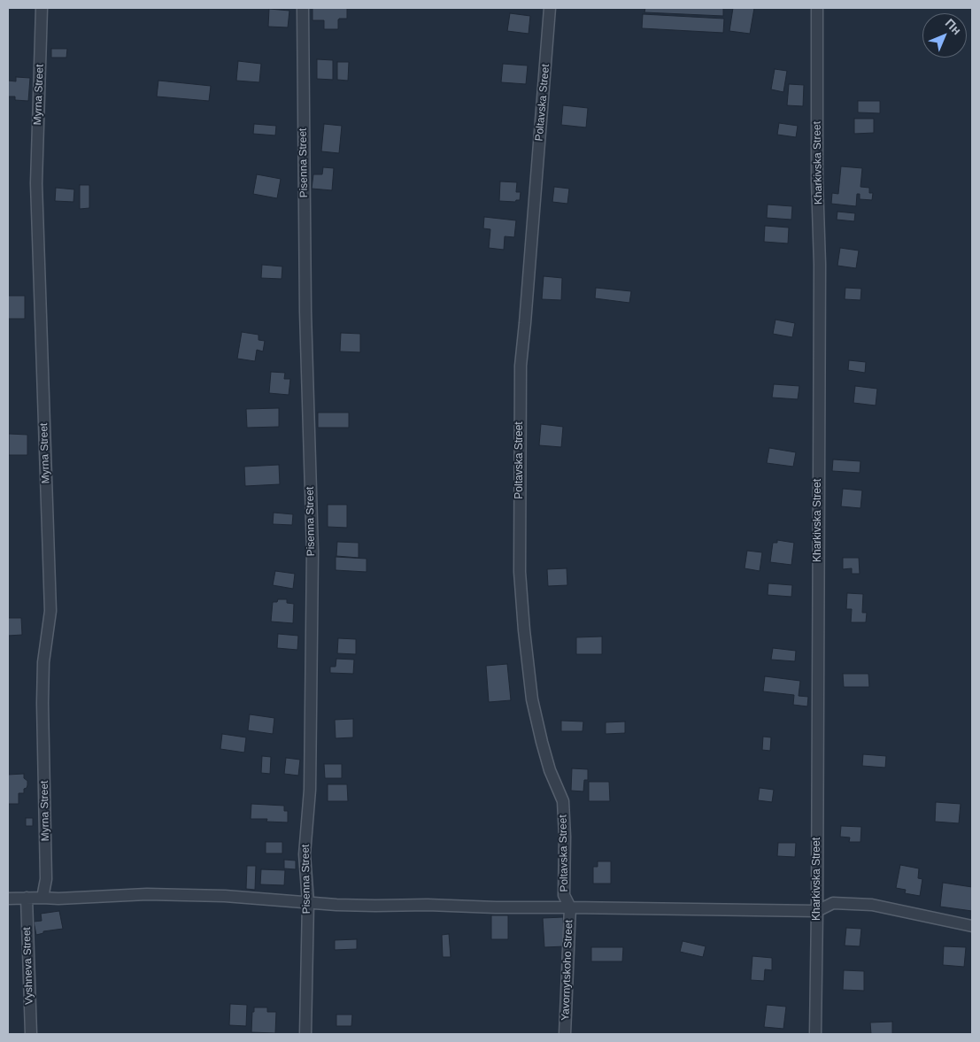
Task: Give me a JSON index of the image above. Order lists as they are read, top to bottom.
{
  "streets": {
    "street": [
      "Myrna Street",
      "Poltavska Street",
      "Pisenna Street",
      "Kharkivska Street",
      "Vyshneva Street",
      "Yavornytskoho Street"
    ]
  },
  "crossings": [
    ["Poltavska Street", "Yavornytskoho Street"]
  ],
  "north": "top right"
}
